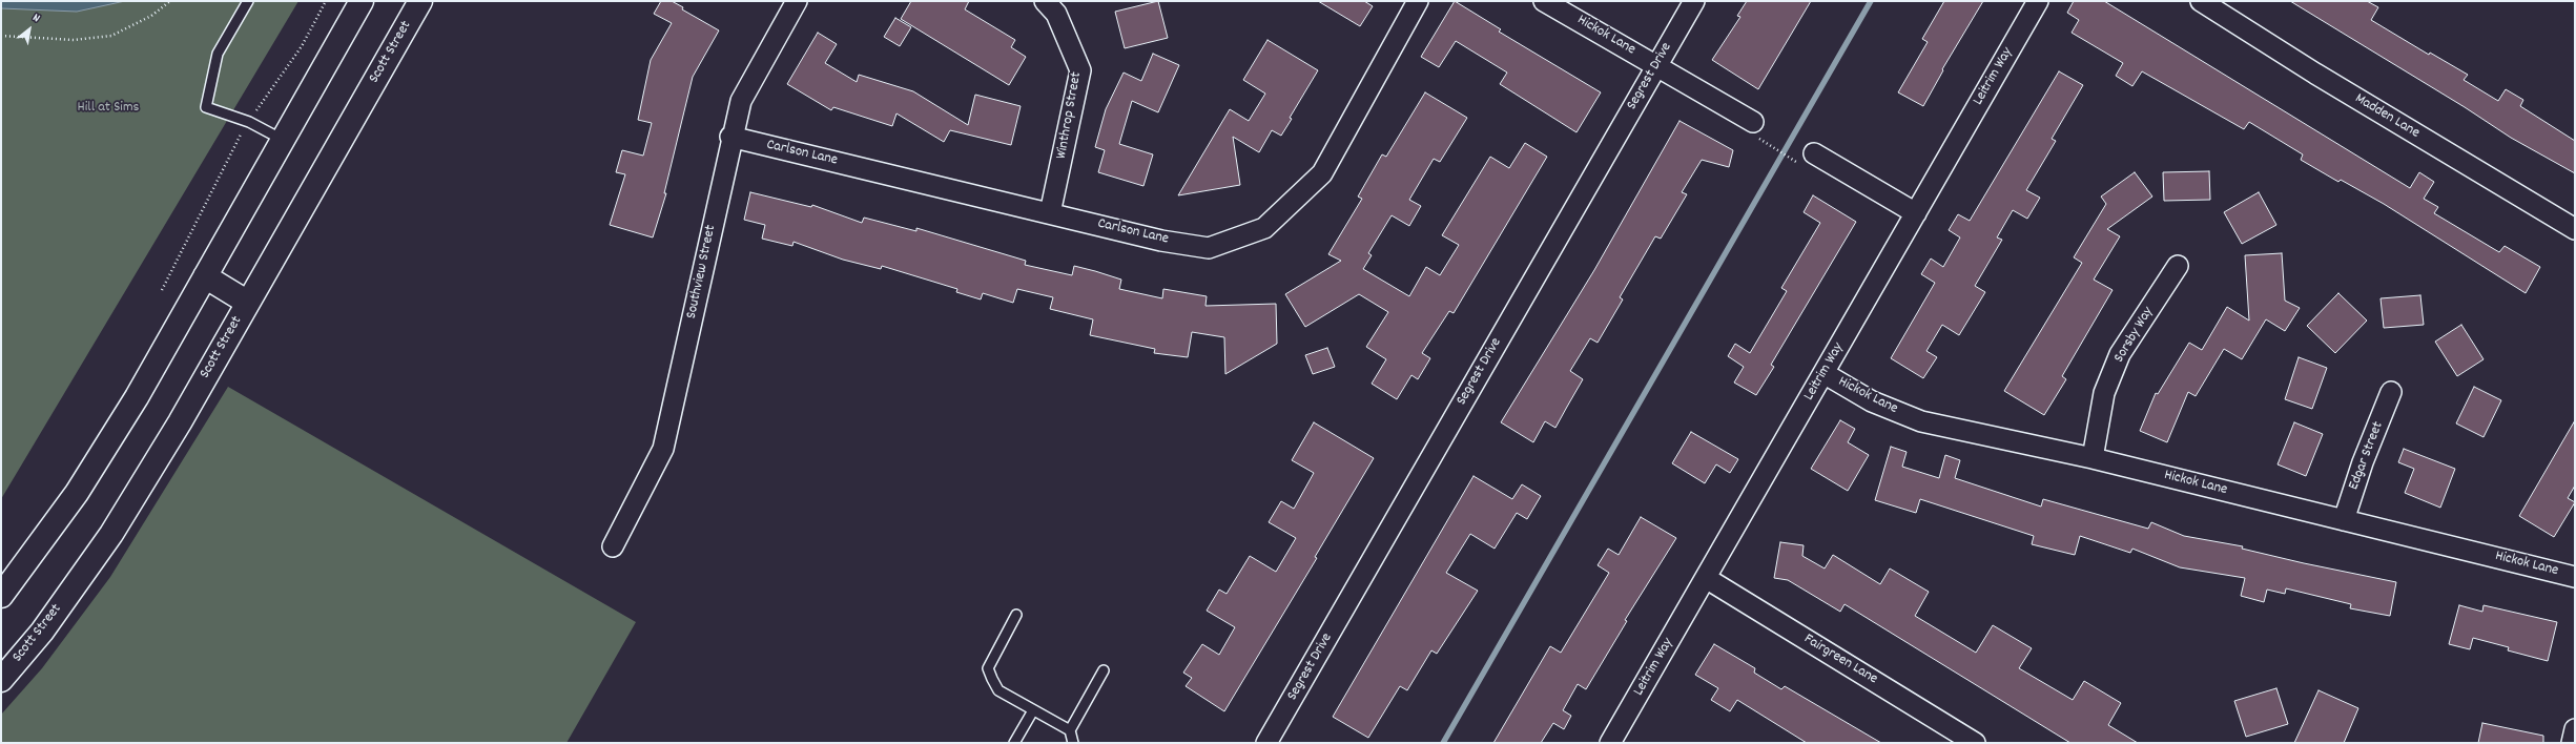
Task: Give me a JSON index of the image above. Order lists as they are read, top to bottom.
{
  "streets": {
    "main road": ["Scott Street"],
    "street": [
      "Hickok Lane",
      "Segrest Drive",
      "Leitrim Way",
      "Winthrop Street",
      "Madden Lane",
      "Carlson Lane",
      "Southview Street",
      "Sorsby Way",
      "Edgar Street",
      "Fairgreen Lane"
    ]
  },
  "crossings": [
    ["Hickok Lane", "Segrest Drive"],
    ["Hickok Lane", "Leitrim Way"],
    ["Hickok Lane", "Sorsby Way"],
    ["Hickok Lane", "Edgar Street"],
    ["Leitrim Way", "Fairgreen Lane"],
    ["Winthrop Street", "Carlson Lane"],
    ["Carlson Lane", "Southview Street"]
  ],
  "parks": ["Hill at Sims"],
  "north": "top right"
}
